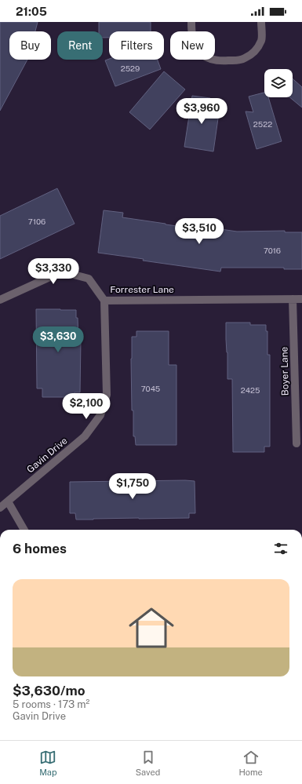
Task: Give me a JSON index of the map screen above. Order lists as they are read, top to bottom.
{
  "streets": {
    "street": ["Forrester Lane", "Boyer Lane", "Gavin Drive"]
  },
  "crossings": [
    ["Forrester Lane", "Boyer Lane"],
    ["Forrester Lane", "Gavin Drive"]
  ],
  "house_numbers": [
    "2529",
    "2522",
    "7106",
    "7016",
    "7045",
    "2425"
  ],
  "page": {
    "status": "21:05",
    "chip": [
      "Buy",
      "Rent",
      "Filters",
      "New"
    ],
    "price": [
      "$3,960",
      "$3,510",
      "$3,330",
      "$3,630",
      "$2,100",
      "$1,750"
    ],
    "heading": "6 homes",
    "list": [
      {
        "name": "$3,630/mo",
        "note": "5 rooms · 173 m² · Gavin Drive"
      }
    ],
    "tabs": ["Map", "Saved", "Home"]
  }
}
